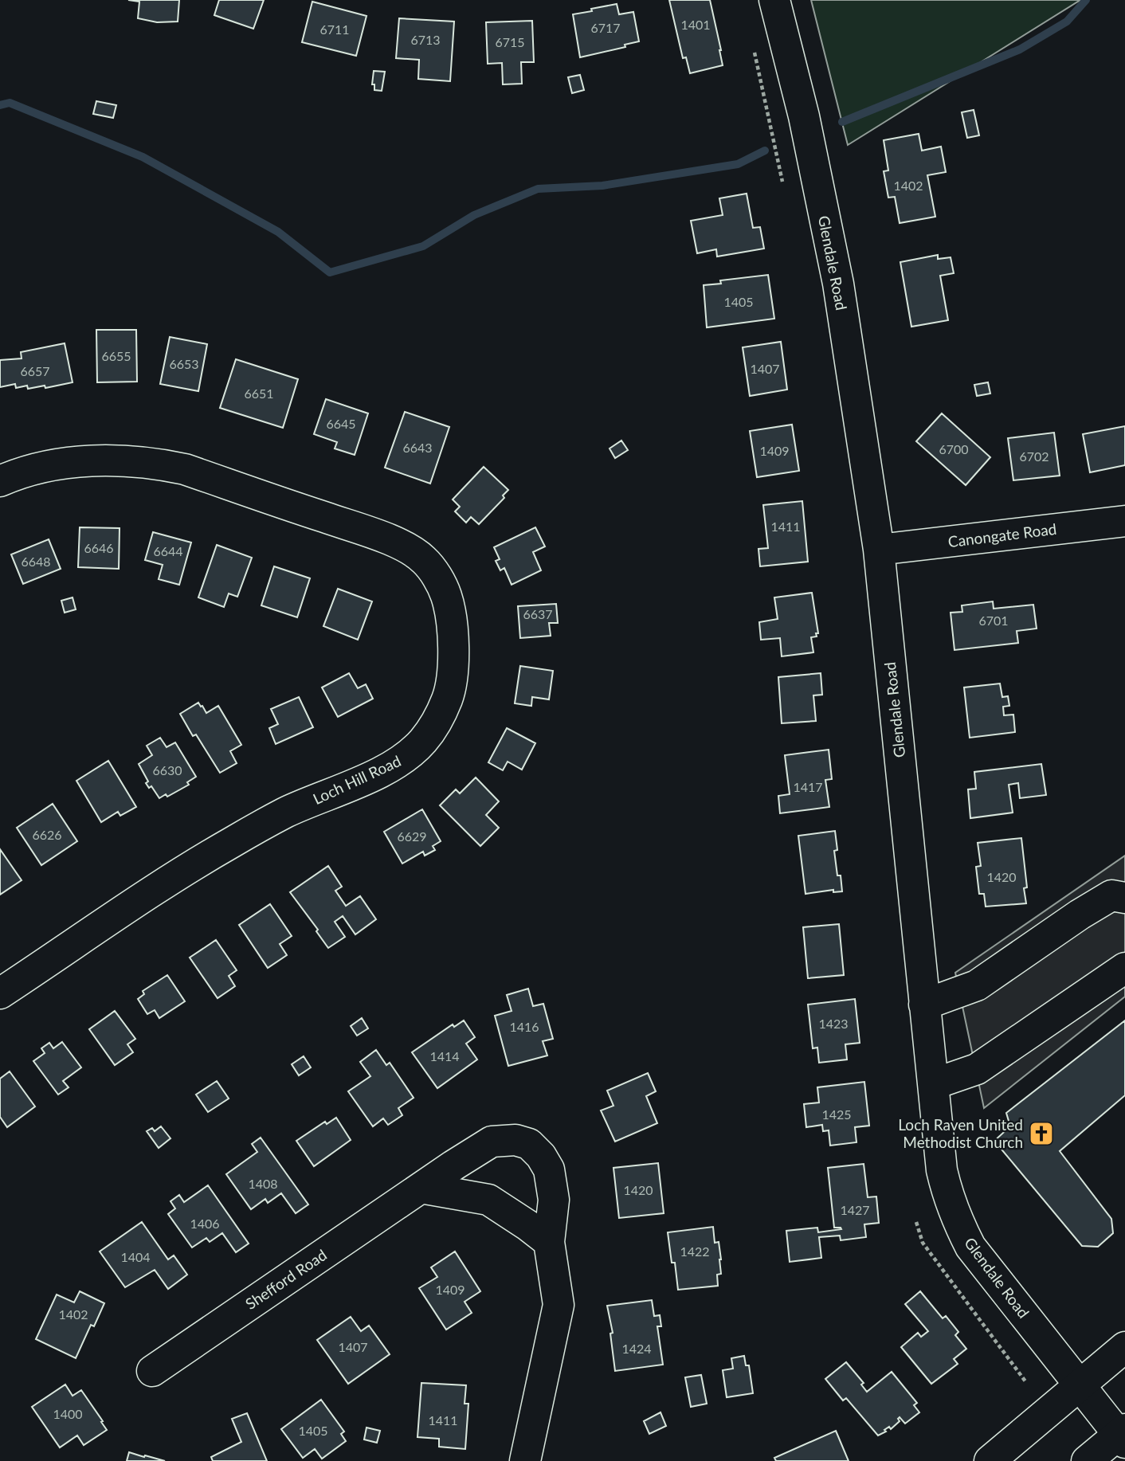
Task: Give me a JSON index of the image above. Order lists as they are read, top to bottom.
{
  "streets": {
    "street": [
      "Glendale Road",
      "Canongate Road",
      "Loch Hill Road",
      "Shefford Road"
    ]
  },
  "crossings": [
    ["Glendale Road", "Canongate Road"]
  ],
  "places": {
    "church": ["Loch Raven United Methodist Church"]
  },
  "house_numbers": [
    "1401",
    "6717",
    "6711",
    "6713",
    "6715",
    "1402",
    "1405",
    "6655",
    "6653",
    "1407",
    "6657",
    "6651",
    "6645",
    "6643",
    "6700",
    "1409",
    "6702",
    "1411",
    "6646",
    "6644",
    "6648",
    "6637",
    "6701",
    "6630",
    "1417",
    "6626",
    "6629",
    "1420",
    "1423",
    "1416",
    "1414",
    "1425",
    "1408",
    "1420",
    "1427",
    "1406",
    "1422",
    "1404",
    "1409",
    "1402",
    "1407",
    "1424",
    "1400",
    "1411",
    "1405"
  ]
}
